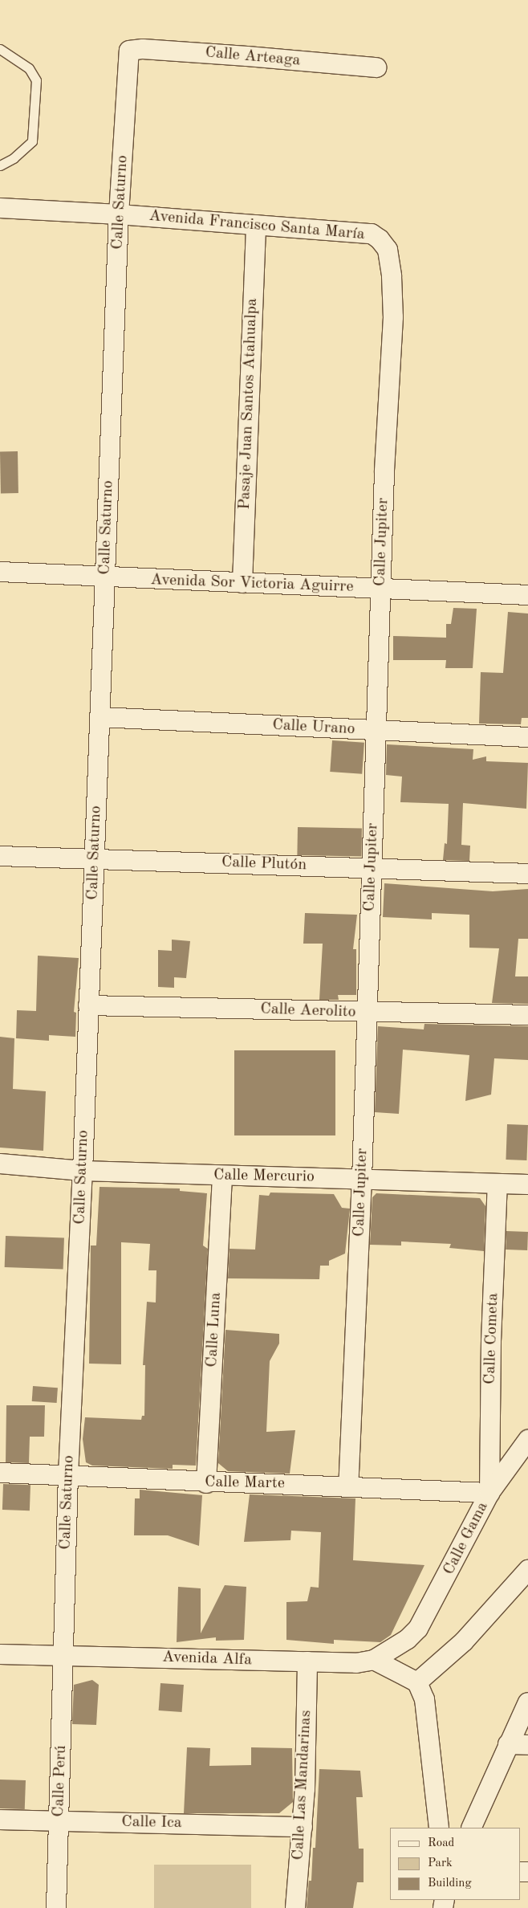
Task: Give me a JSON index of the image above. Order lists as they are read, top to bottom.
{
  "streets": {
    "street": [
      "Calle Arteaga",
      "Calle Saturno",
      "Avenida Francisco Santa María",
      "Pasaje Juan Santos Atahualpa",
      "Calle Jupiter",
      "Avenida Sor Victoria Aguirre",
      "Calle Urano",
      "Calle Plutón",
      "Calle Aerolito",
      "Calle Mercurio",
      "Calle Luna",
      "Calle Cometa",
      "Calle Marte",
      "Calle Gama",
      "Avenida Alfa",
      "Calle Perú",
      "Calle Las Mandarinas",
      "Calle Ica"
    ]
  },
  "crossings": [
    ["Calle Arteaga", "Calle Saturno"],
    ["Calle Saturno", "Avenida Francisco Santa María"],
    ["Calle Saturno", "Avenida Sor Victoria Aguirre"],
    ["Calle Saturno", "Calle Urano"],
    ["Calle Saturno", "Calle Plutón"],
    ["Calle Saturno", "Calle Aerolito"],
    ["Calle Saturno", "Calle Mercurio"],
    ["Calle Saturno", "Calle Marte"],
    ["Calle Saturno", "Avenida Alfa"],
    ["Calle Saturno", "Calle Perú"],
    ["Avenida Francisco Santa María", "Pasaje Juan Santos Atahualpa"],
    ["Avenida Francisco Santa María", "Calle Jupiter"],
    ["Pasaje Juan Santos Atahualpa", "Avenida Sor Victoria Aguirre"],
    ["Calle Jupiter", "Avenida Sor Victoria Aguirre"],
    ["Calle Jupiter", "Calle Urano"],
    ["Calle Jupiter", "Calle Plutón"],
    ["Calle Jupiter", "Calle Aerolito"],
    ["Calle Jupiter", "Calle Mercurio"],
    ["Calle Jupiter", "Calle Marte"],
    ["Calle Mercurio", "Calle Luna"],
    ["Calle Mercurio", "Calle Cometa"],
    ["Calle Luna", "Calle Marte"],
    ["Calle Cometa", "Calle Marte"],
    ["Calle Cometa", "Calle Gama"],
    ["Calle Marte", "Calle Gama"],
    ["Calle Gama", "Avenida Alfa"],
    ["Avenida Alfa", "Calle Perú"],
    ["Avenida Alfa", "Calle Las Mandarinas"],
    ["Calle Perú", "Calle Ica"],
    ["Calle Las Mandarinas", "Calle Ica"]
  ],
  "legend": ["Road", "Park", "Building"]
}
